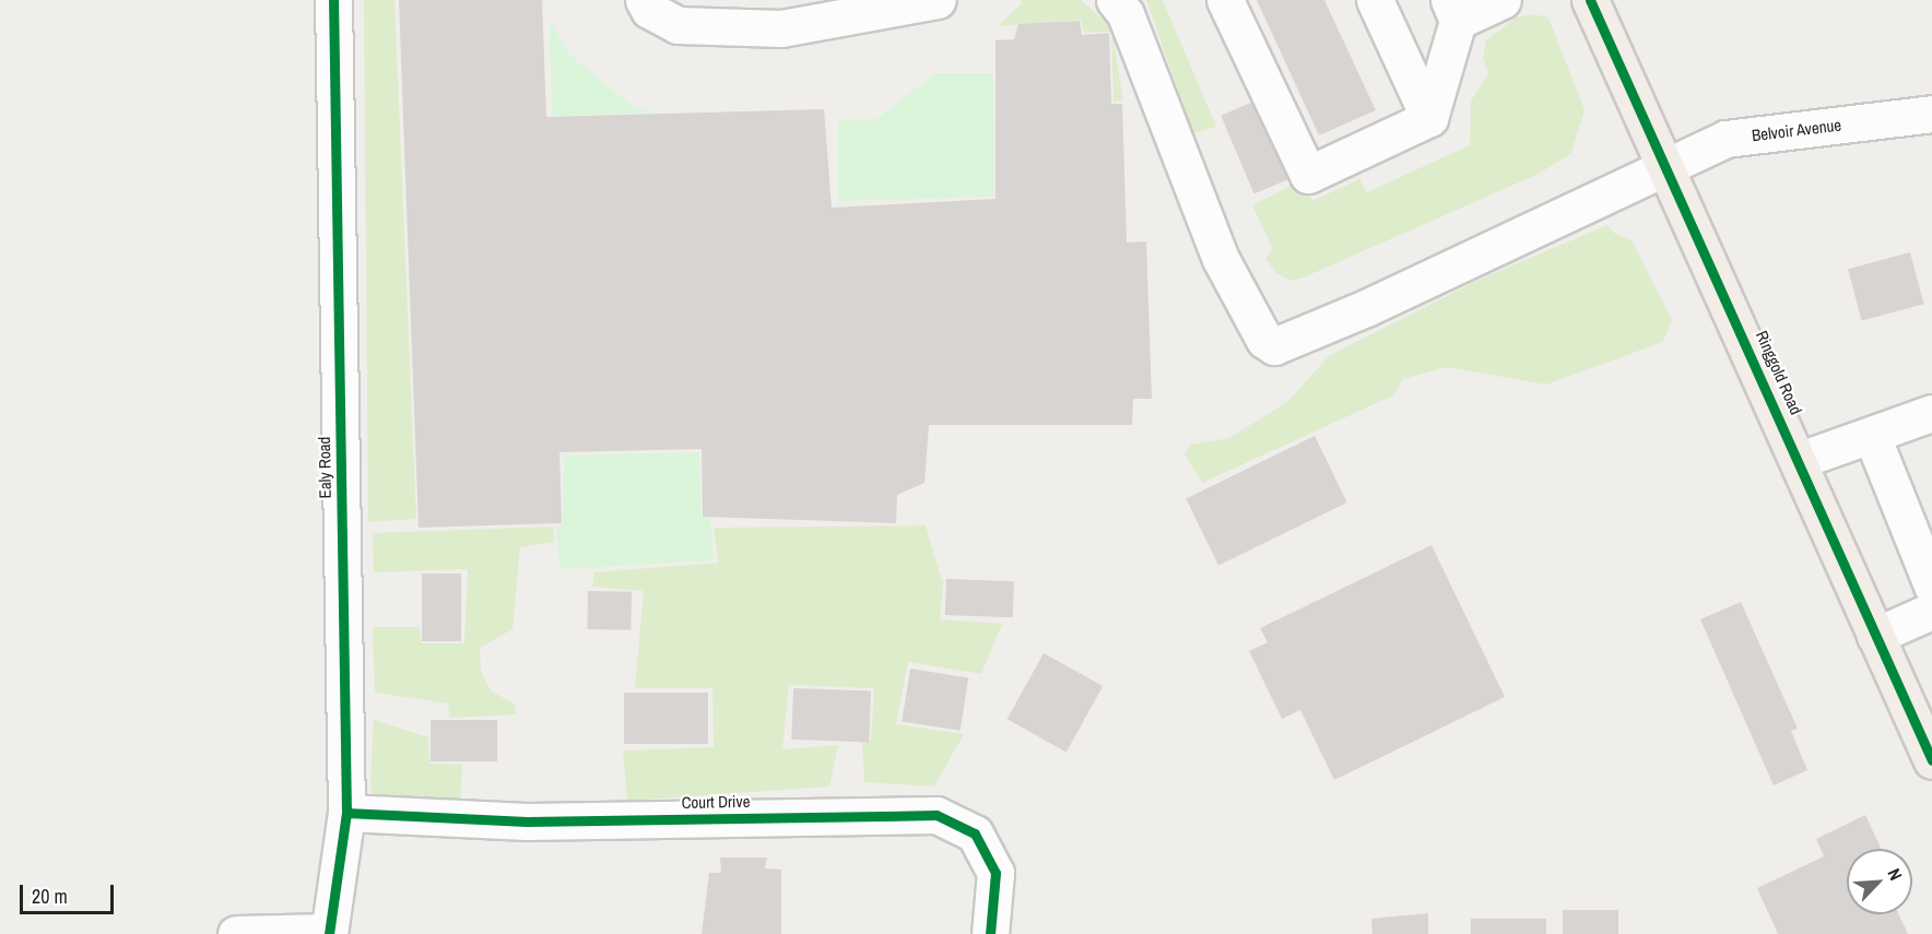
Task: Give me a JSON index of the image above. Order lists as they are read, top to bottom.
{
  "streets": {
    "main road": ["Ringgold Road"],
    "street": ["Belvoir Avenue", "Ealy Road", "Court Drive"]
  },
  "crossings": [
    ["Belvoir Avenue", "Ringgold Road"],
    ["Ealy Road", "Court Drive"]
  ],
  "scale_bar": "20 m",
  "north": "top right"
}
